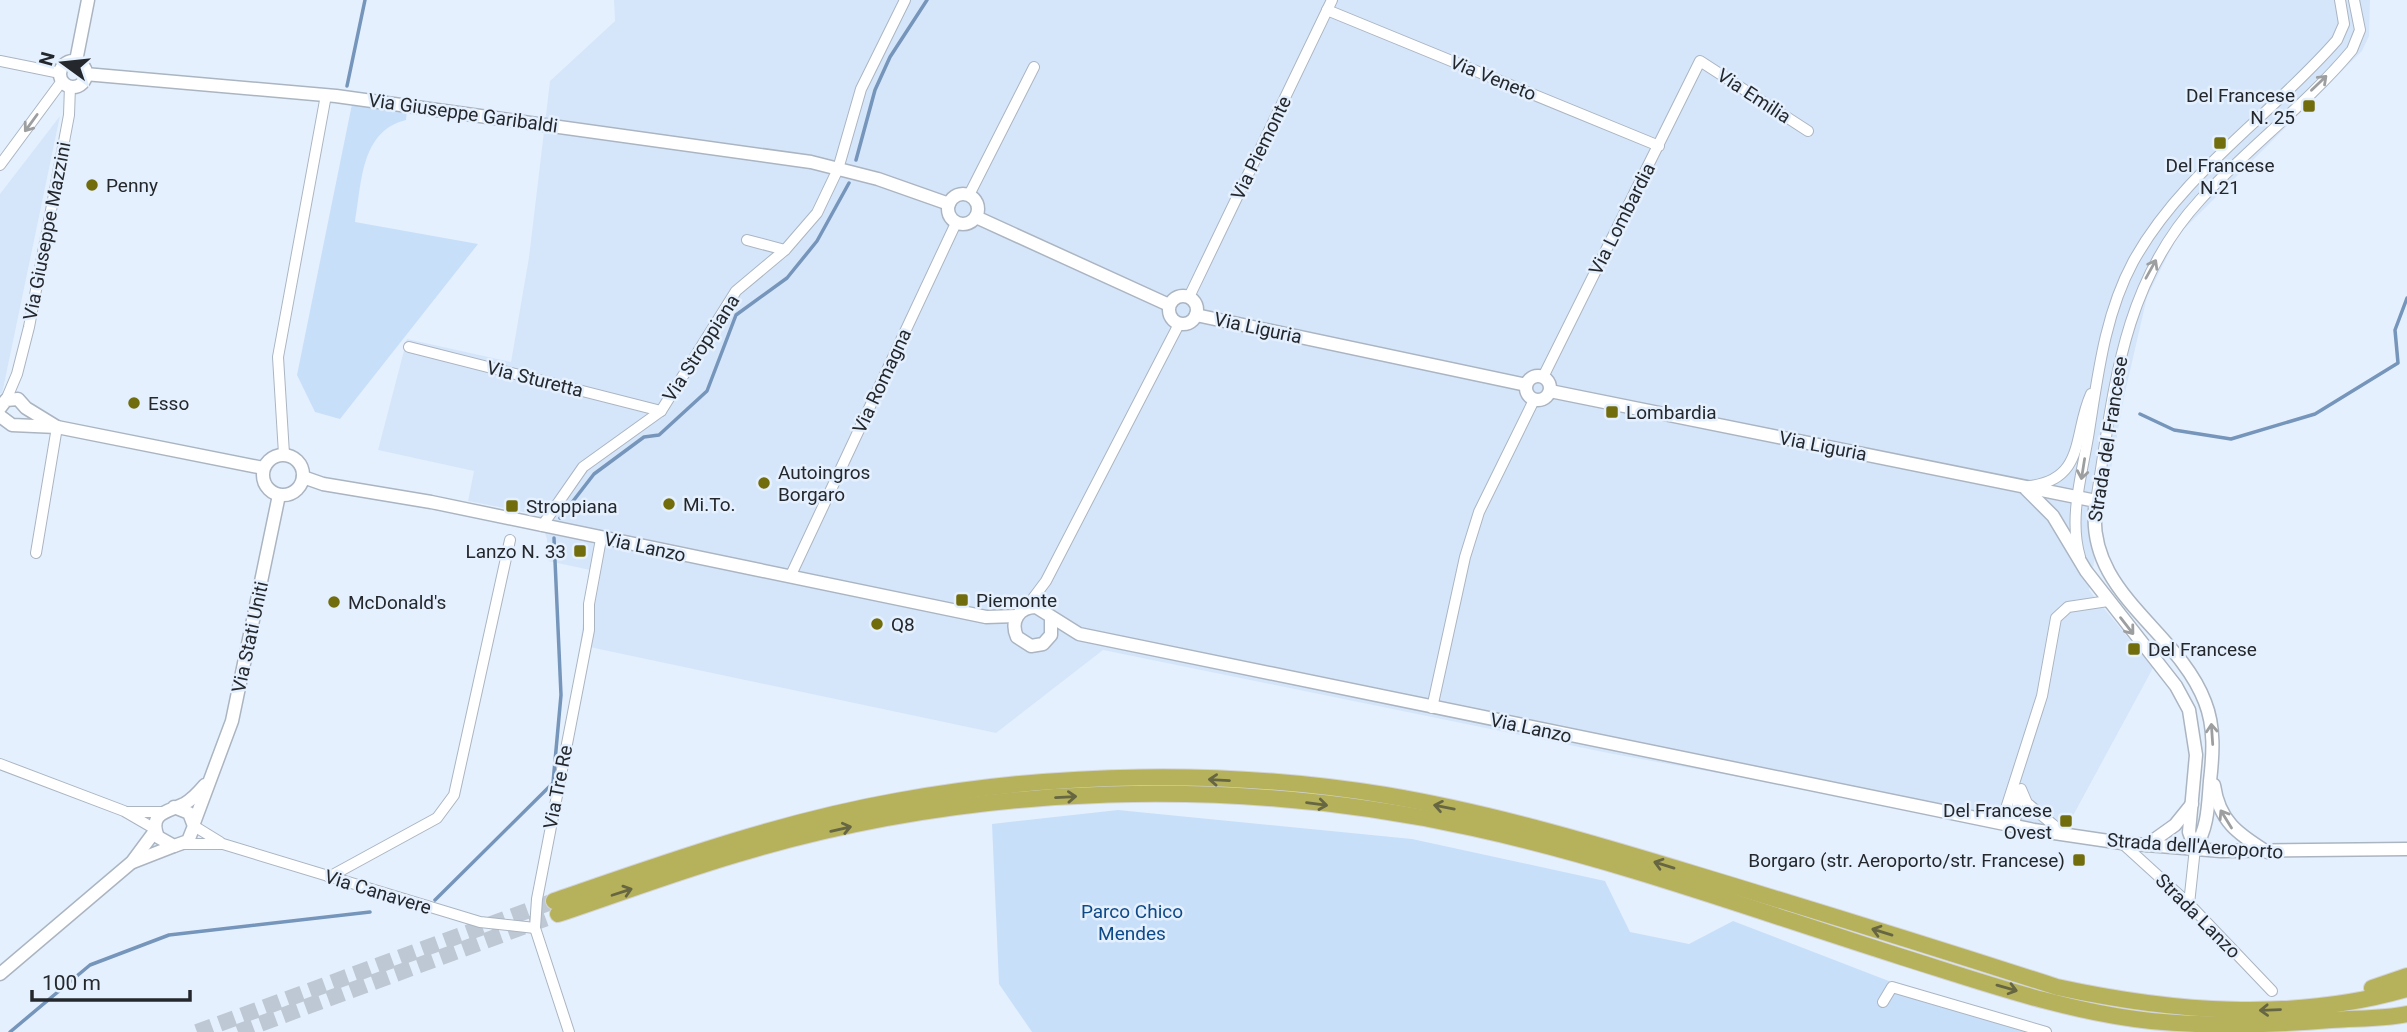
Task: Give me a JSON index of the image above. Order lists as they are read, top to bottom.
{
  "streets": {
    "street": [
      "Via Veneto",
      "Via Emilia",
      "Via Giuseppe Garibaldi",
      "Via Piemonte",
      "Via Lombardia",
      "Via Giuseppe Mazzini",
      "Via Liguria",
      "Via Stroppiana",
      "Via Sturetta",
      "Via Romagna",
      "Strada del Francese",
      "Via Lanzo",
      "Via Stati Uniti",
      "Via Tre Re",
      "Strada dell'Aeroporto",
      "Via Canavere",
      "Strada Lanzo"
    ]
  },
  "crossings": [
    ["Via Veneto", "Via Piemonte"],
    ["Via Veneto", "Via Lombardia"],
    ["Via Emilia", "Via Lombardia"],
    ["Via Giuseppe Garibaldi", "Via Giuseppe Mazzini"],
    ["Via Giuseppe Garibaldi", "Via Stroppiana"],
    ["Via Piemonte", "Via Liguria"],
    ["Via Lombardia", "Via Liguria"],
    ["Via Liguria", "Strada del Francese"],
    ["Via Stroppiana", "Via Sturetta"],
    ["Via Stroppiana", "Via Lanzo"],
    ["Via Romagna", "Via Lanzo"],
    ["Strada del Francese", "Strada dell'Aeroporto"],
    ["Strada del Francese", "Strada Lanzo"],
    ["Via Lanzo", "Via Stati Uniti"],
    ["Via Lanzo", "Via Tre Re"],
    ["Via Lanzo", "Strada dell'Aeroporto"],
    ["Via Stati Uniti", "Via Canavere"],
    ["Via Tre Re", "Via Canavere"],
    ["Strada dell'Aeroporto", "Strada Lanzo"]
  ],
  "parks": ["Parco Chico Mendes"],
  "places": {
    "transit": [
      "Del Francese N. 25",
      "Del Francese N.21",
      "Lombardia",
      "Stroppiana",
      "Lanzo N. 33",
      "Piemonte",
      "Del Francese",
      "Del Francese Ovest",
      "Borgaro (str. Aeroporto/str. Francese)"
    ],
    "other": [
      "Penny",
      "Esso",
      "Autoingros Borgaro",
      "Mi.To.",
      "McDonald's",
      "Q8"
    ]
  },
  "scale_bar": "100 m",
  "north": "left"
}
